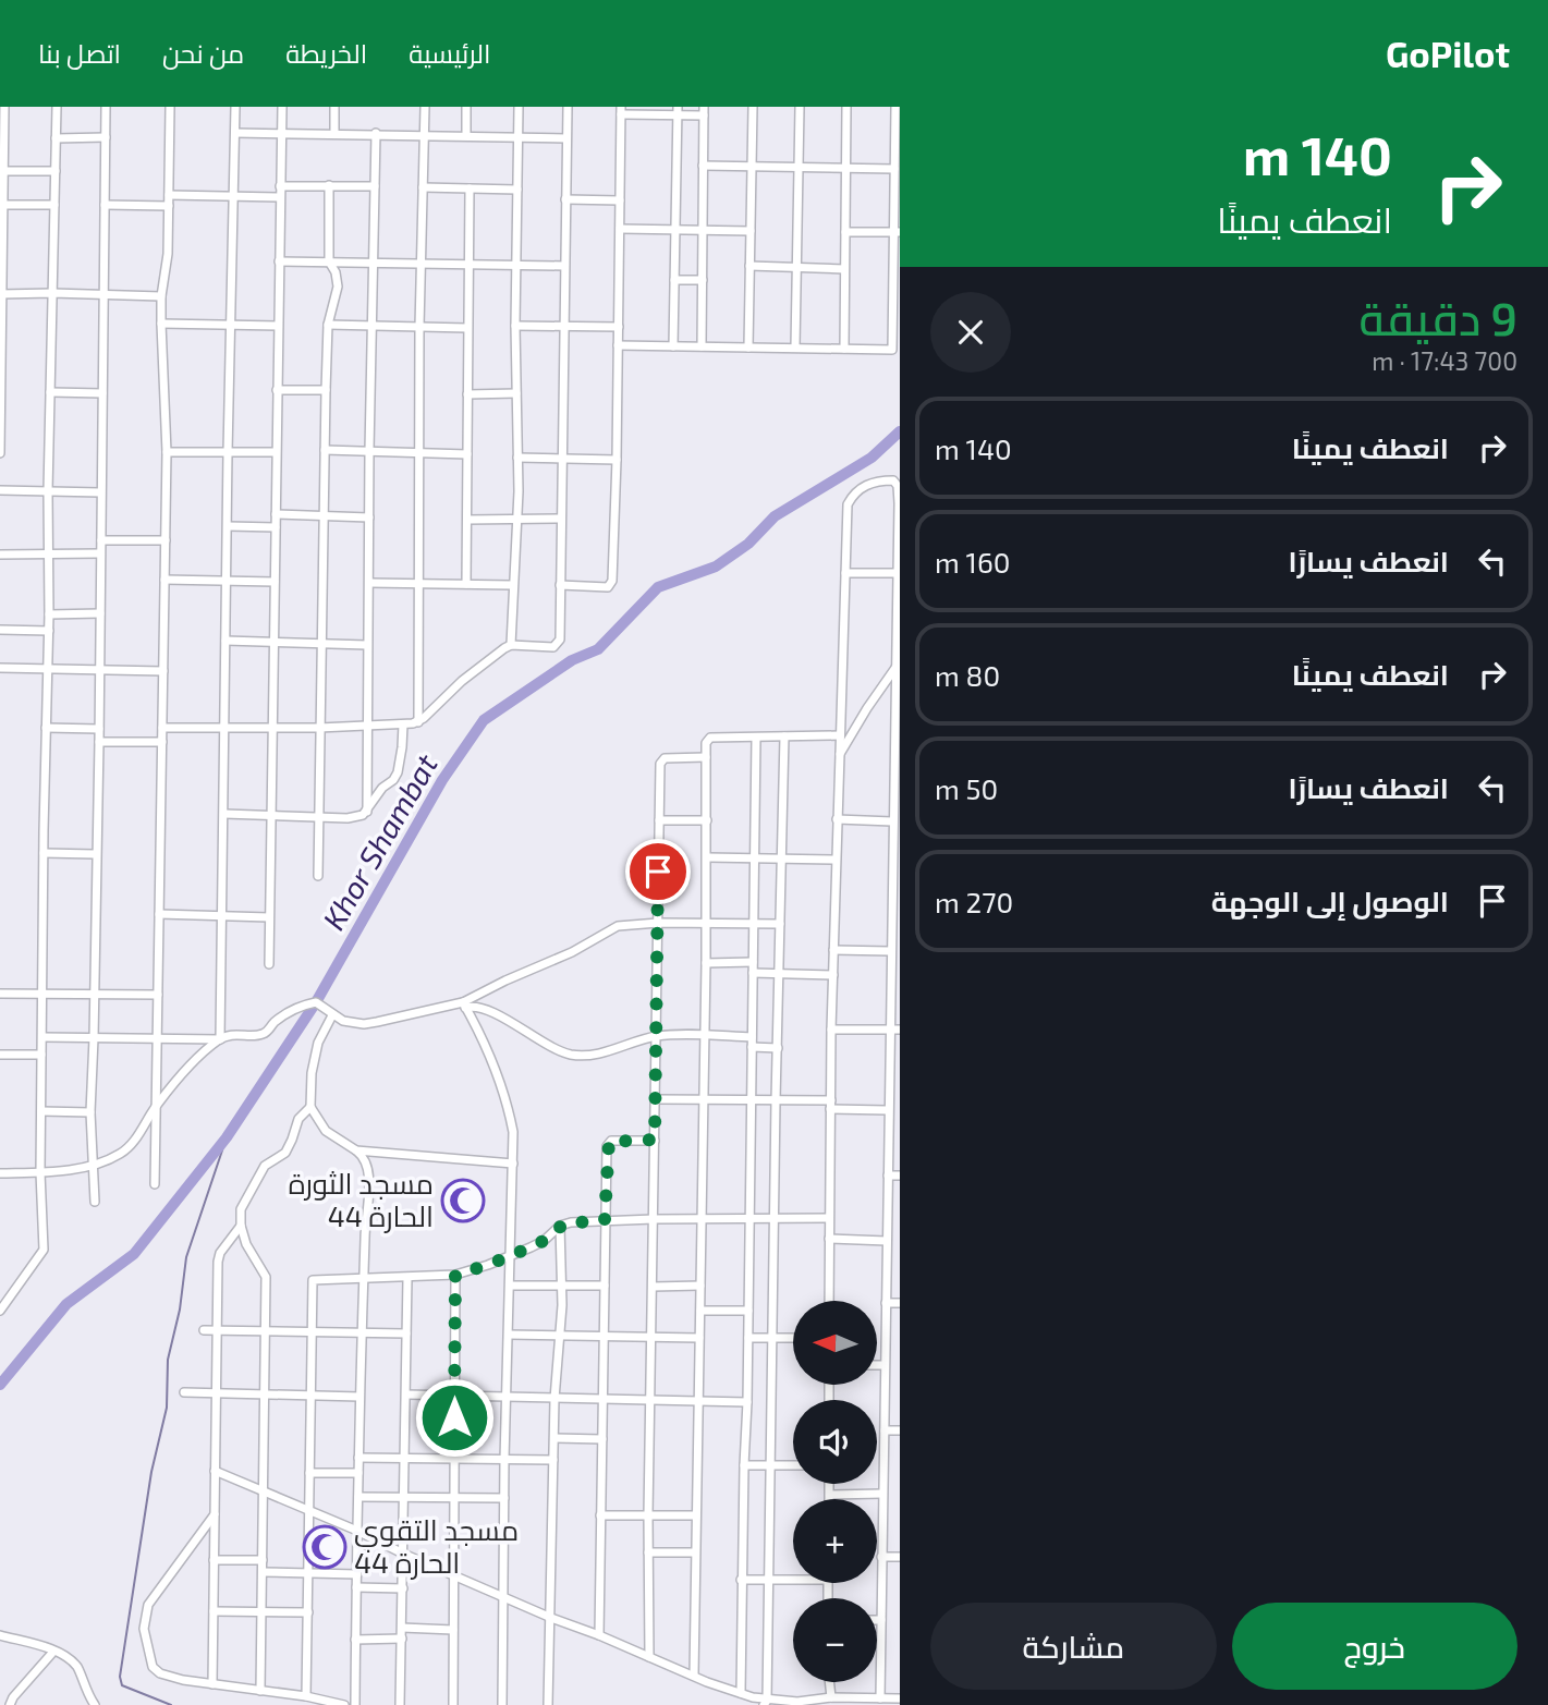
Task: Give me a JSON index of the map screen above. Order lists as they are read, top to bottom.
{
  "water": ["Khor Shambat"],
  "places": {
    "mosque": ["مسجد الثورة الحارة 44", "مسجد التقوي الحارة 44"]
  },
  "north": "left",
  "page": {
    "header": "GoPilot",
    "nav": [
      "الرئيسية",
      "الخريطة",
      "من نحن",
      "اتصل بنا"
    ],
    "turn": ["140 m", "انعطف يمينًا"],
    "heading": ["9 دقيقة", "700 m · 17:43"],
    "list": [
      {
        "name": "انعطف يمينًا",
        "value": "140 m"
      },
      {
        "name": "انعطف يسارًا",
        "value": "160 m"
      },
      {
        "name": "انعطف يمينًا",
        "value": "80 m"
      },
      {
        "name": "انعطف يسارًا",
        "value": "50 m"
      },
      {
        "name": "الوصول إلى الوجهة",
        "value": "270 m"
      }
    ],
    "map_buttons": ["+", "−"],
    "buttons": ["خروج", "مشاركة"]
  }
}
